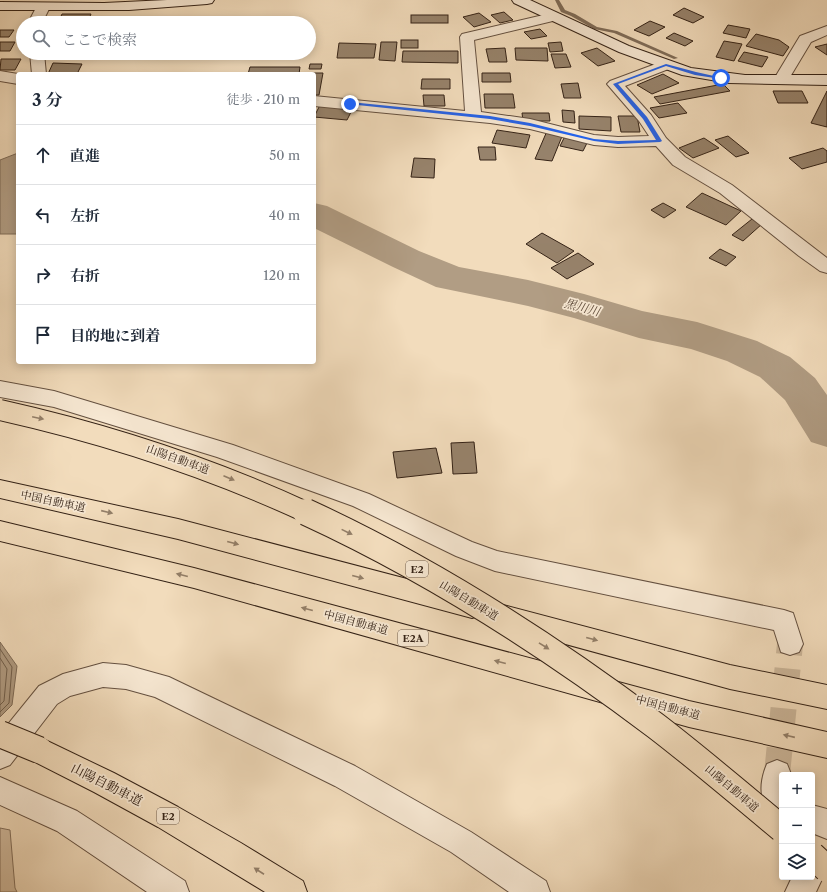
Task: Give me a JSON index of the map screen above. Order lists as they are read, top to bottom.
{
  "streets": {
    "highway": [
      "山陽自動車道",
      "中国自動車道",
      "E2",
      "E2A"
    ]
  },
  "water": ["黒川川"],
  "page": {
    "search": "ここで検索",
    "heading": ["3 分", "徒歩 · 210 m"],
    "list": [
      ["直進", "50 m"],
      ["左折", "40 m"],
      ["右折", "120 m"],
      "目的地に到着"
    ],
    "map_buttons": ["+", "−"]
  }
}
